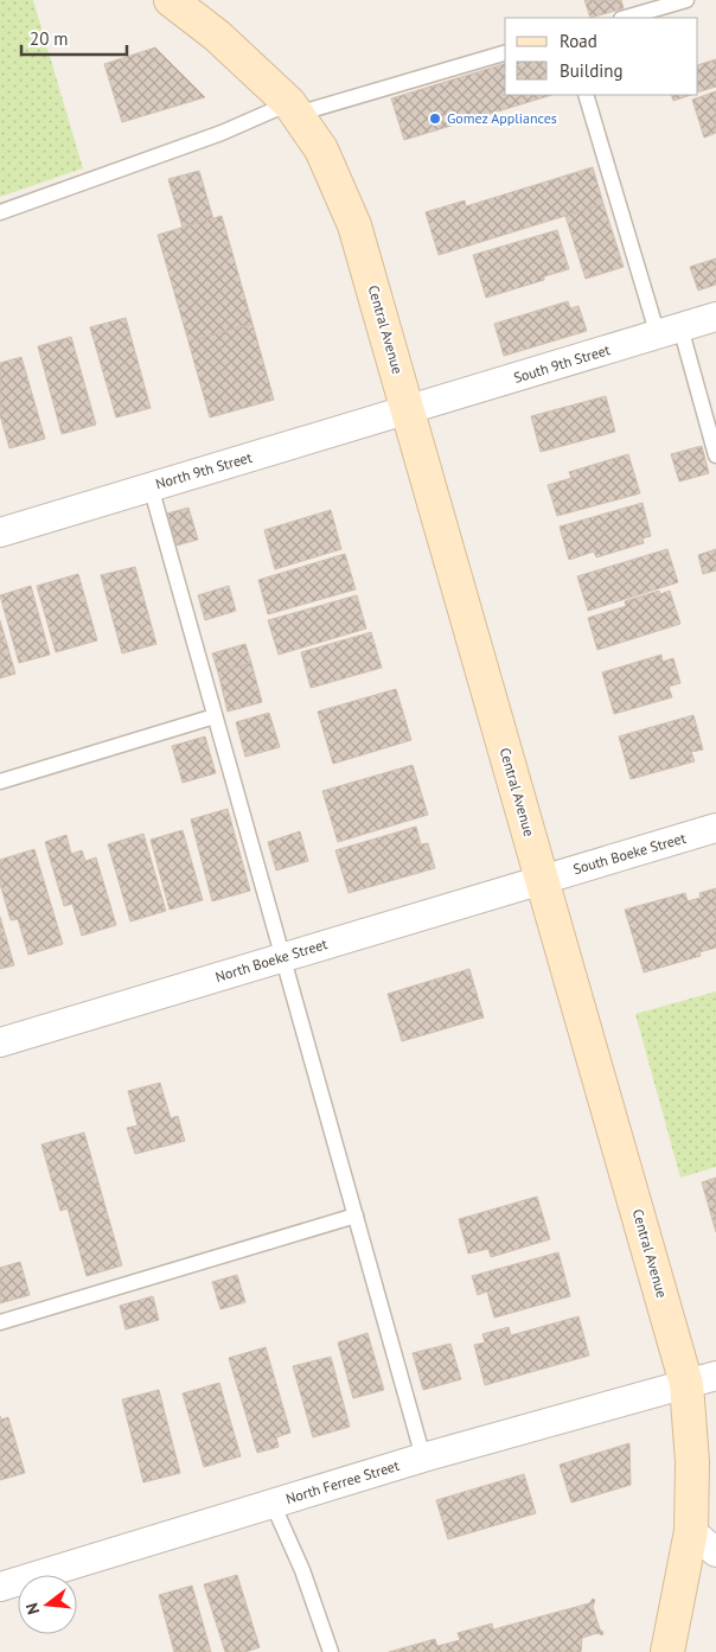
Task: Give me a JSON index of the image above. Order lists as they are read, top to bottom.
{
  "streets": {
    "main road": ["Central Avenue"],
    "street": [
      "South 9th Street",
      "North 9th Street",
      "South Boeke Street",
      "North Boeke Street",
      "North Ferree Street"
    ]
  },
  "crossings": [
    ["Central Avenue", "South 9th Street"],
    ["Central Avenue", "North 9th Street"],
    ["Central Avenue", "South Boeke Street"],
    ["Central Avenue", "North Boeke Street"],
    ["Central Avenue", "North Ferree Street"],
    ["South 9th Street", "North 9th Street"],
    ["South Boeke Street", "North Boeke Street"]
  ],
  "places": ["Gomez Appliances"],
  "legend": ["Road", "Building"],
  "scale_bar": "20 m",
  "north": "left"
}
